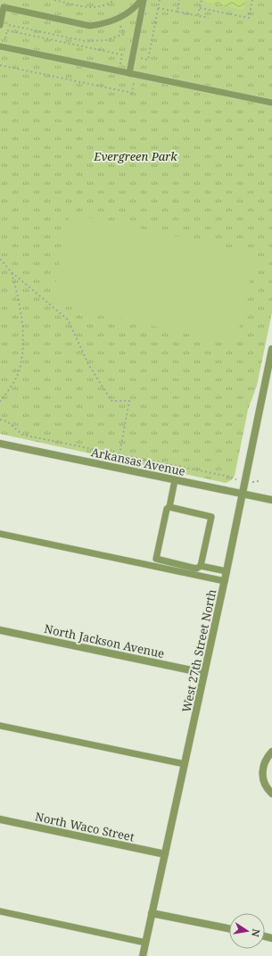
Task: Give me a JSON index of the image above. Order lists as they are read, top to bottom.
{
  "streets": {
    "street": [
      "Arkansas Avenue",
      "North Jackson Avenue",
      "West 27th Street North",
      "North Waco Street"
    ]
  },
  "crossings": [
    ["Arkansas Avenue", "West 27th Street North"],
    ["North Jackson Avenue", "West 27th Street North"],
    ["West 27th Street North", "North Waco Street"]
  ],
  "parks": ["Evergreen Park"],
  "north": "right"
}
